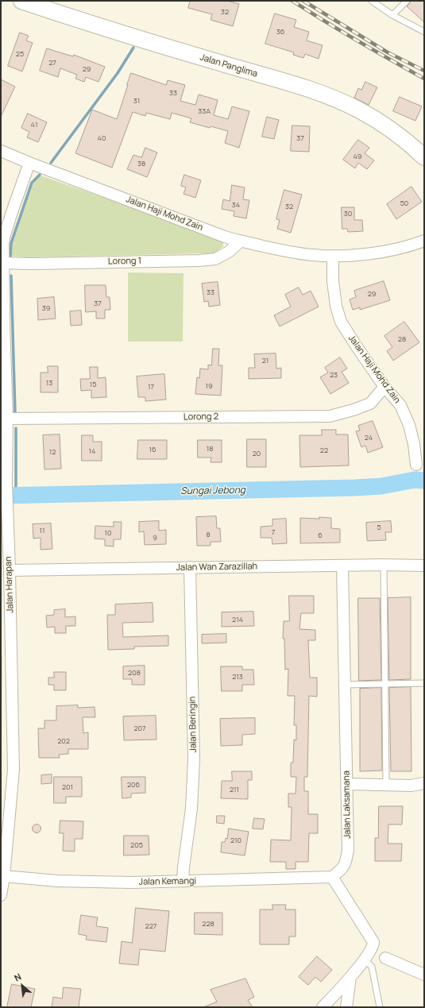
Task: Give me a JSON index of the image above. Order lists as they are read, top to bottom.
{
  "streets": {
    "main road": ["Jalan Panglima"],
    "street": [
      "Jalan Haji Mohd Zain",
      "Lorong 1",
      "Lorong 2",
      "Jalan Wan Zarazillah",
      "Jalan Harapan",
      "Jalan Beringin",
      "Jalan Laksamana",
      "Jalan Kemangi"
    ]
  },
  "crossings": [
    ["Jalan Haji Mohd Zain", "Lorong 1"],
    ["Jalan Haji Mohd Zain", "Lorong 2"],
    ["Jalan Haji Mohd Zain", "Jalan Harapan"],
    ["Lorong 1", "Jalan Harapan"],
    ["Lorong 2", "Jalan Harapan"],
    ["Jalan Wan Zarazillah", "Jalan Harapan"],
    ["Jalan Wan Zarazillah", "Jalan Beringin"],
    ["Jalan Wan Zarazillah", "Jalan Laksamana"],
    ["Jalan Harapan", "Jalan Kemangi"],
    ["Jalan Beringin", "Jalan Kemangi"],
    ["Jalan Laksamana", "Jalan Kemangi"]
  ],
  "water": ["Sungai Jebong"],
  "house_numbers": [
    "32",
    "36",
    "25",
    "27",
    "29",
    "33",
    "31",
    "33A",
    "41",
    "40",
    "37",
    "49",
    "38",
    "50",
    "34",
    "32",
    "30",
    "33",
    "29",
    "37",
    "39",
    "28",
    "21",
    "23",
    "13",
    "15",
    "19",
    "17",
    "24",
    "18",
    "16",
    "22",
    "14",
    "12",
    "20",
    "5",
    "11",
    "7",
    "10",
    "8",
    "6",
    "9",
    "214",
    "208",
    "213",
    "207",
    "202",
    "206",
    "201",
    "211",
    "210",
    "205",
    "228",
    "227"
  ],
  "north": "top left"
}
